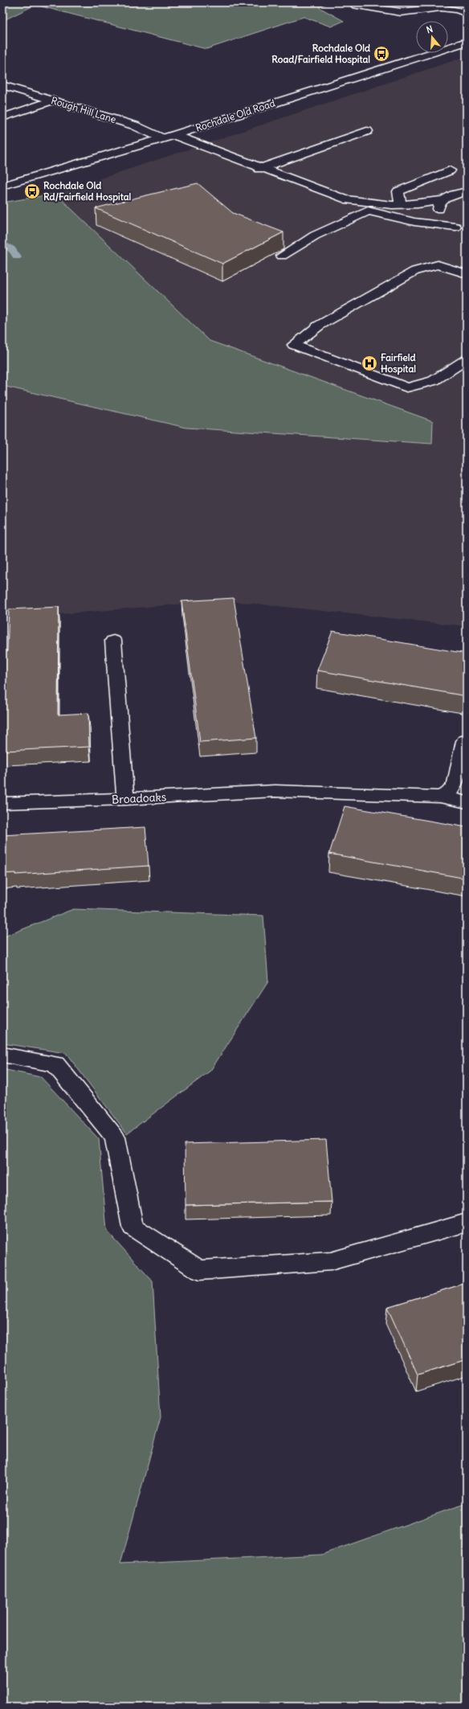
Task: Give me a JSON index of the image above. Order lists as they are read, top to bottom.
{
  "streets": {
    "street": ["Rough Hill Lane", "Rochdale Old Road", "Broadoaks"]
  },
  "crossings": [
    ["Rough Hill Lane", "Rochdale Old Road"]
  ],
  "places": {
    "bus stop": ["Rochdale Old Road/Fairfield Hospital", "Rochdale Old Rd/Fairfield Hospital"],
    "hospital": ["Fairfield Hospital"]
  },
  "north": "top"
}
